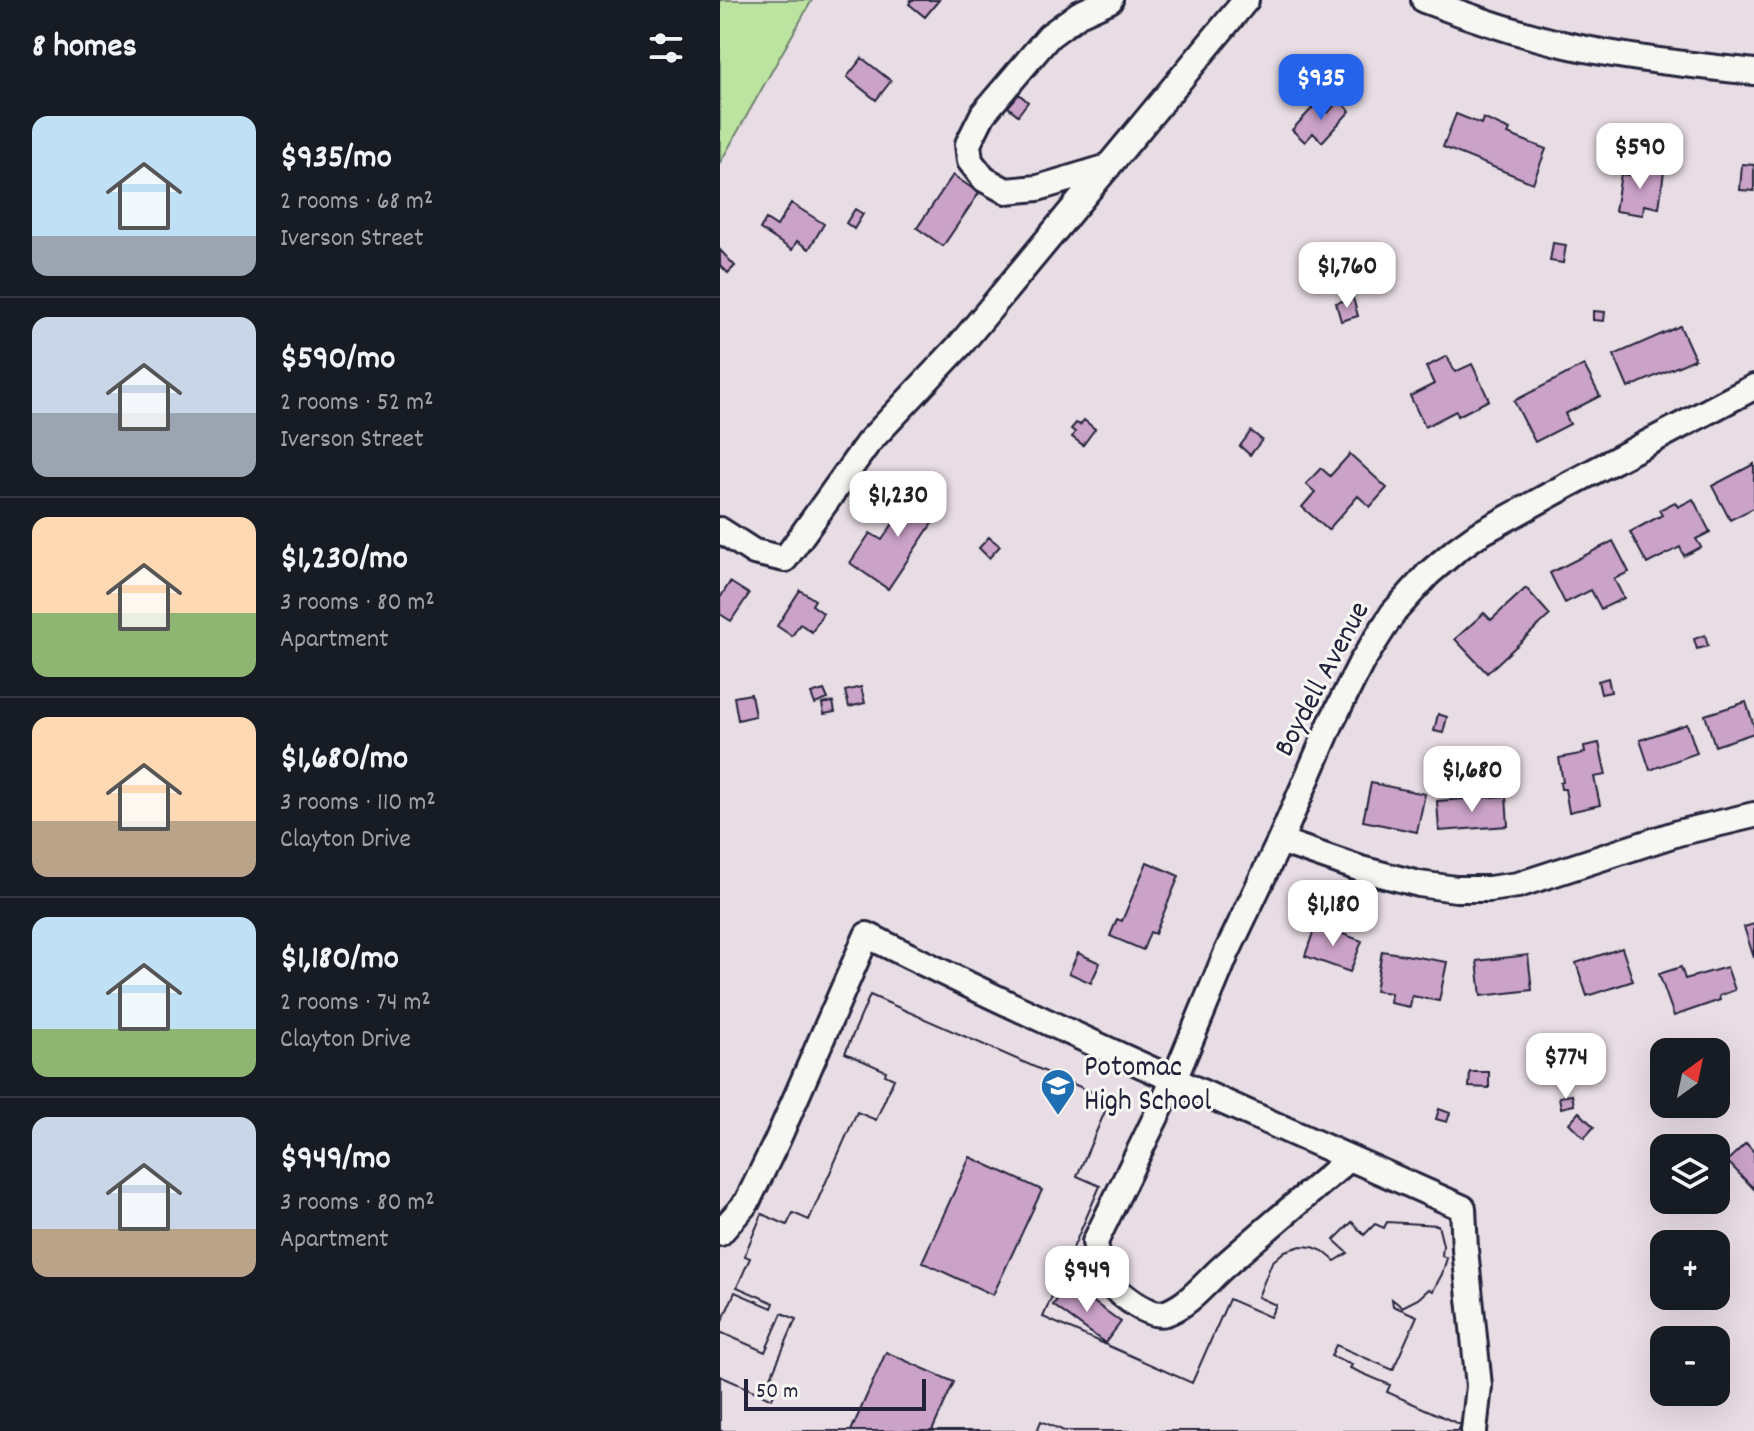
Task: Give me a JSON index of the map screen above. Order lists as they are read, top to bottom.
{
  "streets": {
    "street": ["Boydell Avenue"]
  },
  "places": {
    "school or university": ["Potomac High School"]
  },
  "scale_bar": "50 m",
  "north": "top right",
  "page": {
    "heading": "8 homes",
    "price": [
      "$935",
      "$590",
      "$1,760",
      "$1,230",
      "$1,680",
      "$1,180",
      "$774",
      "$949"
    ],
    "list": [
      {
        "name": "$935/mo",
        "note": "2 rooms · 68 m² · Iverson Street"
      },
      {
        "name": "$590/mo",
        "note": "2 rooms · 52 m² · Iverson Street"
      },
      {
        "name": "$1,230/mo",
        "note": "3 rooms · 80 m² · Apartment"
      },
      {
        "name": "$1,680/mo",
        "note": "3 rooms · 110 m² · Clayton Drive"
      },
      {
        "name": "$1,180/mo",
        "note": "2 rooms · 74 m² · Clayton Drive"
      },
      {
        "name": "$949/mo",
        "note": "3 rooms · 80 m² · Apartment"
      }
    ],
    "map_buttons": ["+", "−"],
    "scale": "50 m"
  }
}
